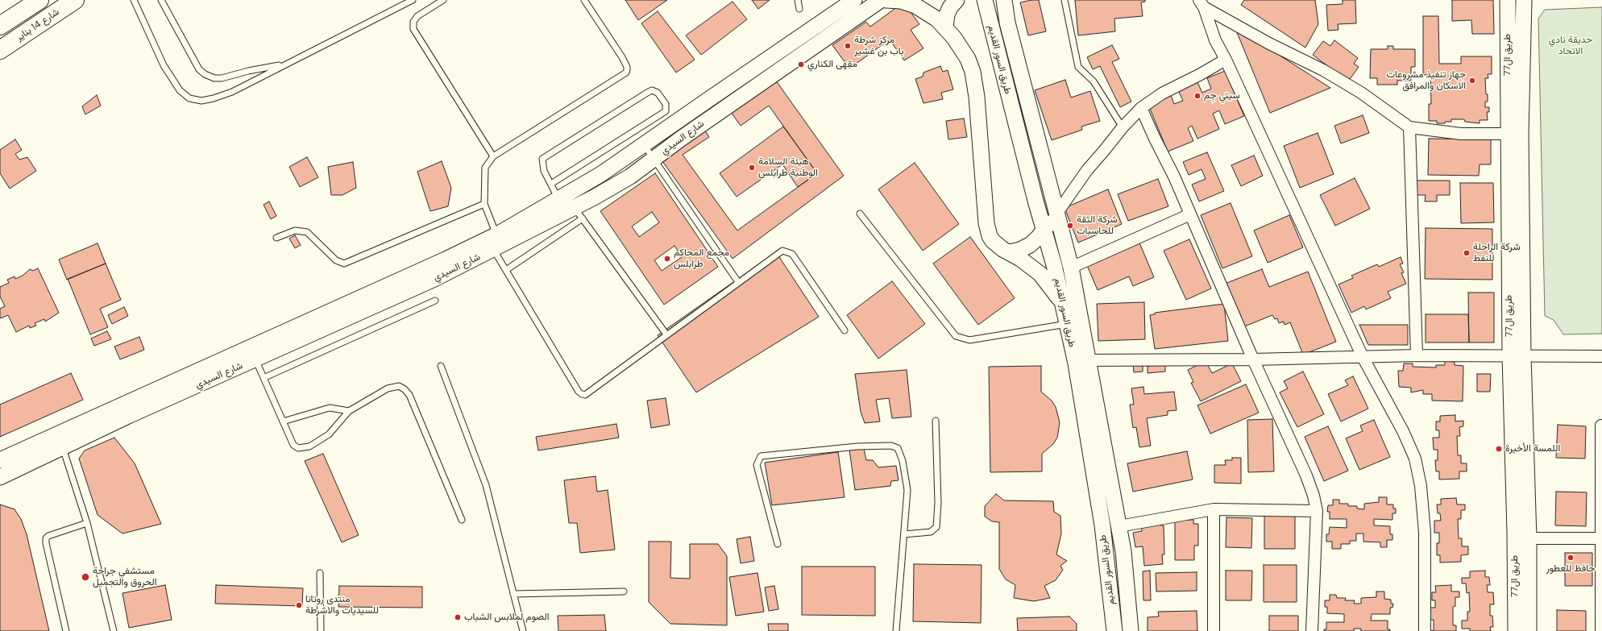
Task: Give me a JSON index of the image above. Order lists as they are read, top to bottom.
{
  "streets": {
    "highway": ["شارع 14 يناير"],
    "main road": ["طريق ال77", "طريق السور القديم", "شارع السيدي"]
  },
  "parks": ["حديقة نادي الاتحاد"],
  "places": [
    "مركز شرطة باب بن غشير",
    "مقهى الكناري",
    "جهاز تنفيذ مشروعات الاسكان والمرافق",
    "سيتي جِم",
    "هيئة السلامة الوطنية طرابلس",
    "شركة الثقة للحاسبات",
    "شركة الراحلة للنفط",
    "مجمع المحاكم طرابلس",
    "اللمسة الأخيرة",
    "حافظ للعطور",
    "مستشفي جراحة الحروق والتجميل",
    "منتدى روتانا للسيديات والاشرطة",
    "الصوم لملابس الشباب"
  ]
}
